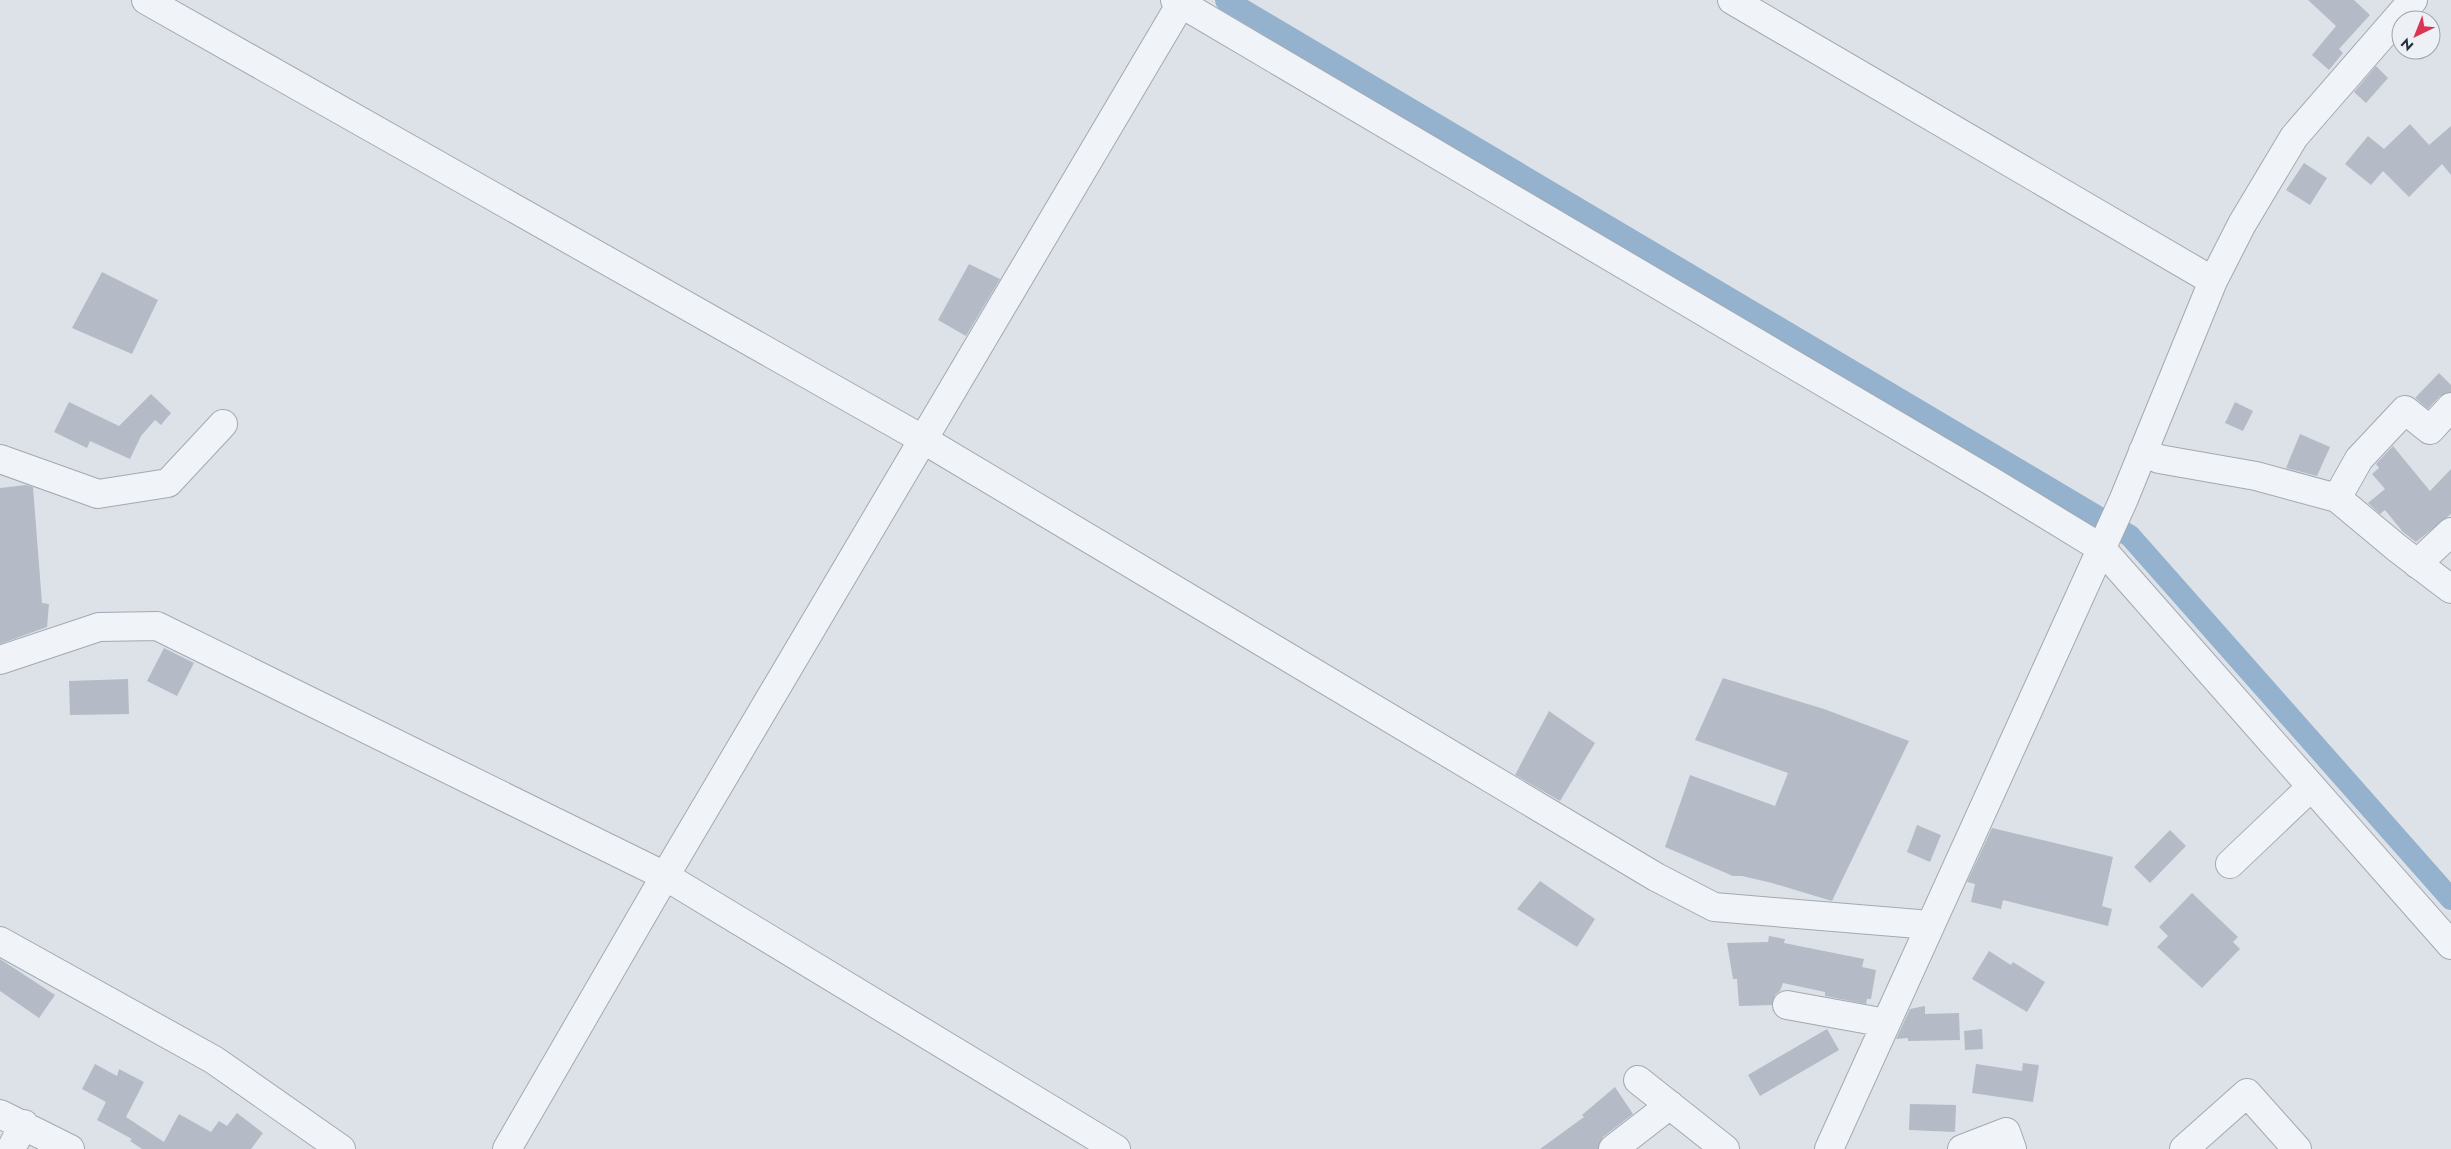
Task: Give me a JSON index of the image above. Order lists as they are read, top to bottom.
{
  "north": "bottom left"
}
